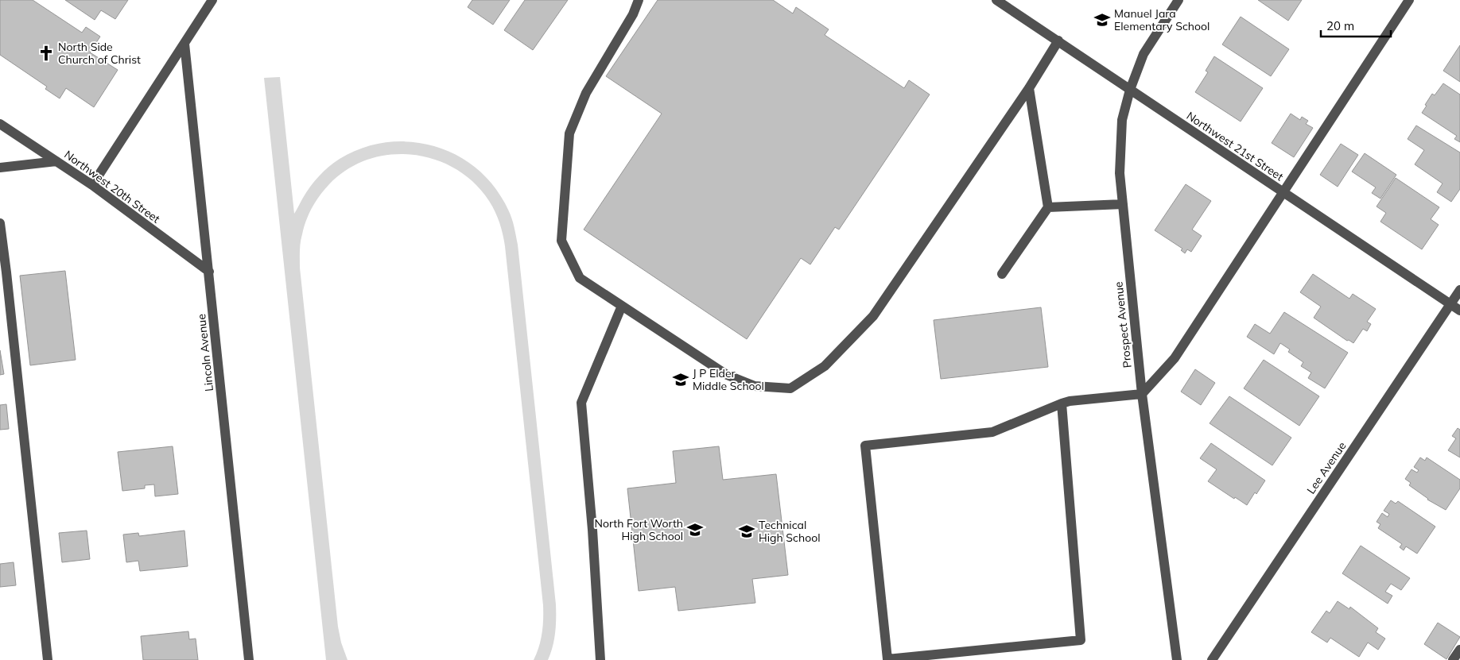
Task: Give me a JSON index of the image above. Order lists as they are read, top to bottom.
{
  "streets": {
    "street": [
      "Northwest 21st Street",
      "Northwest 20th Street",
      "Prospect Avenue",
      "Lincoln Avenue",
      "Lee Avenue"
    ]
  },
  "crossings": [
    ["Northwest 21st Street", "Prospect Avenue"],
    ["Northwest 21st Street", "Lee Avenue"],
    ["Northwest 20th Street", "Lincoln Avenue"]
  ],
  "places": {
    "school or university": [
      "Manuel Jara Elementary School",
      "J P Elder Middle School",
      "North Fort Worth High School",
      "Technical High School"
    ],
    "church": ["North Side Church of Christ"]
  },
  "scale_bar": "20 m"
}
